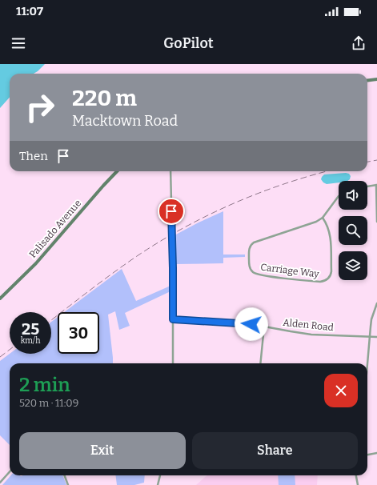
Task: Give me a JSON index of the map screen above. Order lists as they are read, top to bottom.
{
  "streets": {
    "main road": ["Palisado Avenue"],
    "street": ["Carriage Way", "Alden Road"]
  },
  "page": {
    "status": "11:07",
    "header": "GoPilot",
    "turn": ["220 m", "Macktown Road"],
    "then": "Then",
    "speed": "25 km/h",
    "limit": "30",
    "heading": ["2 min", "520 m · 11:09"],
    "buttons": ["Exit", "Share"]
  }
}
